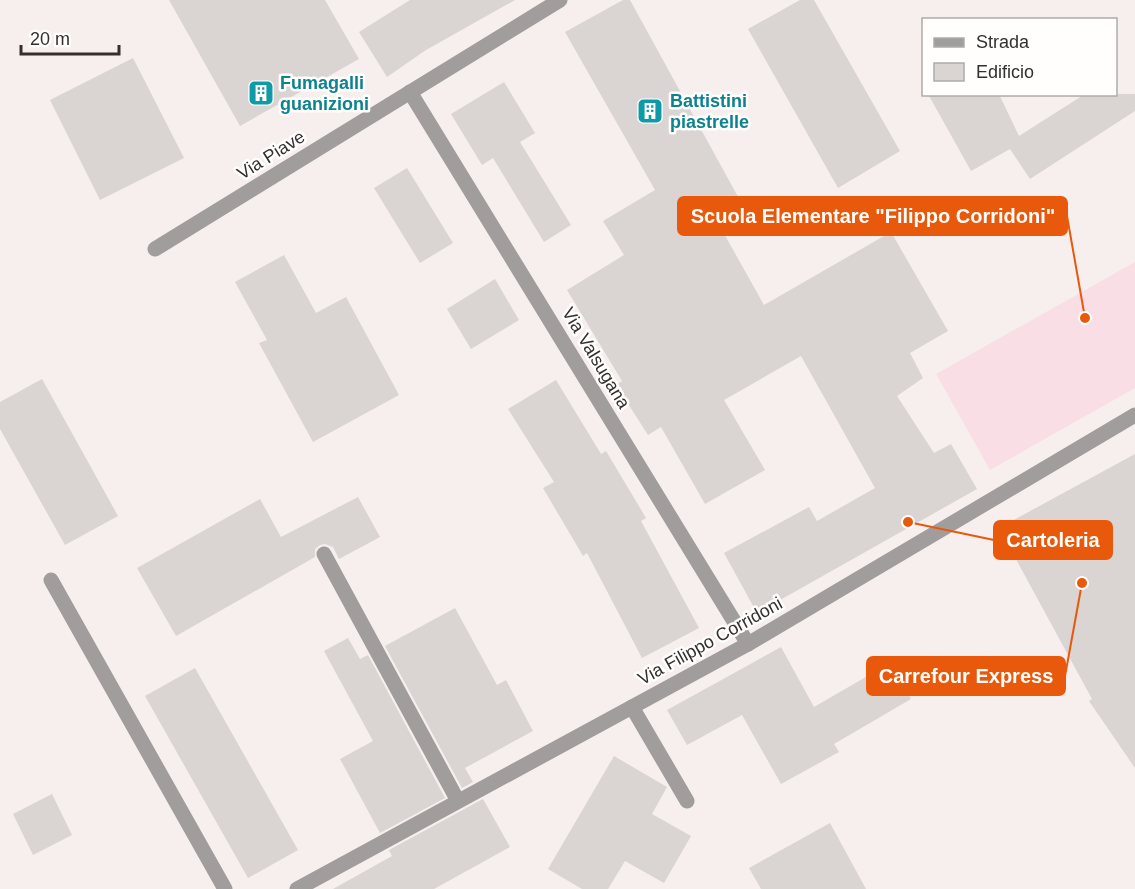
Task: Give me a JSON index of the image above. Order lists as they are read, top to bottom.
{
  "streets": {
    "street": ["Via Piave", "Via Valsugana", "Via Filippo Corridoni"]
  },
  "crossings": [
    ["Via Piave", "Via Valsugana"],
    ["Via Valsugana", "Via Filippo Corridoni"]
  ],
  "places": {
    "building": ["Fumagalli guanizioni", "Battistini piastrelle"],
    "other": ["Scuola Elementare \"Filippo Corridoni\"", "Cartoleria", "Carrefour Express"]
  },
  "legend": ["Strada", "Edificio"],
  "scale_bar": "20 m"
}
